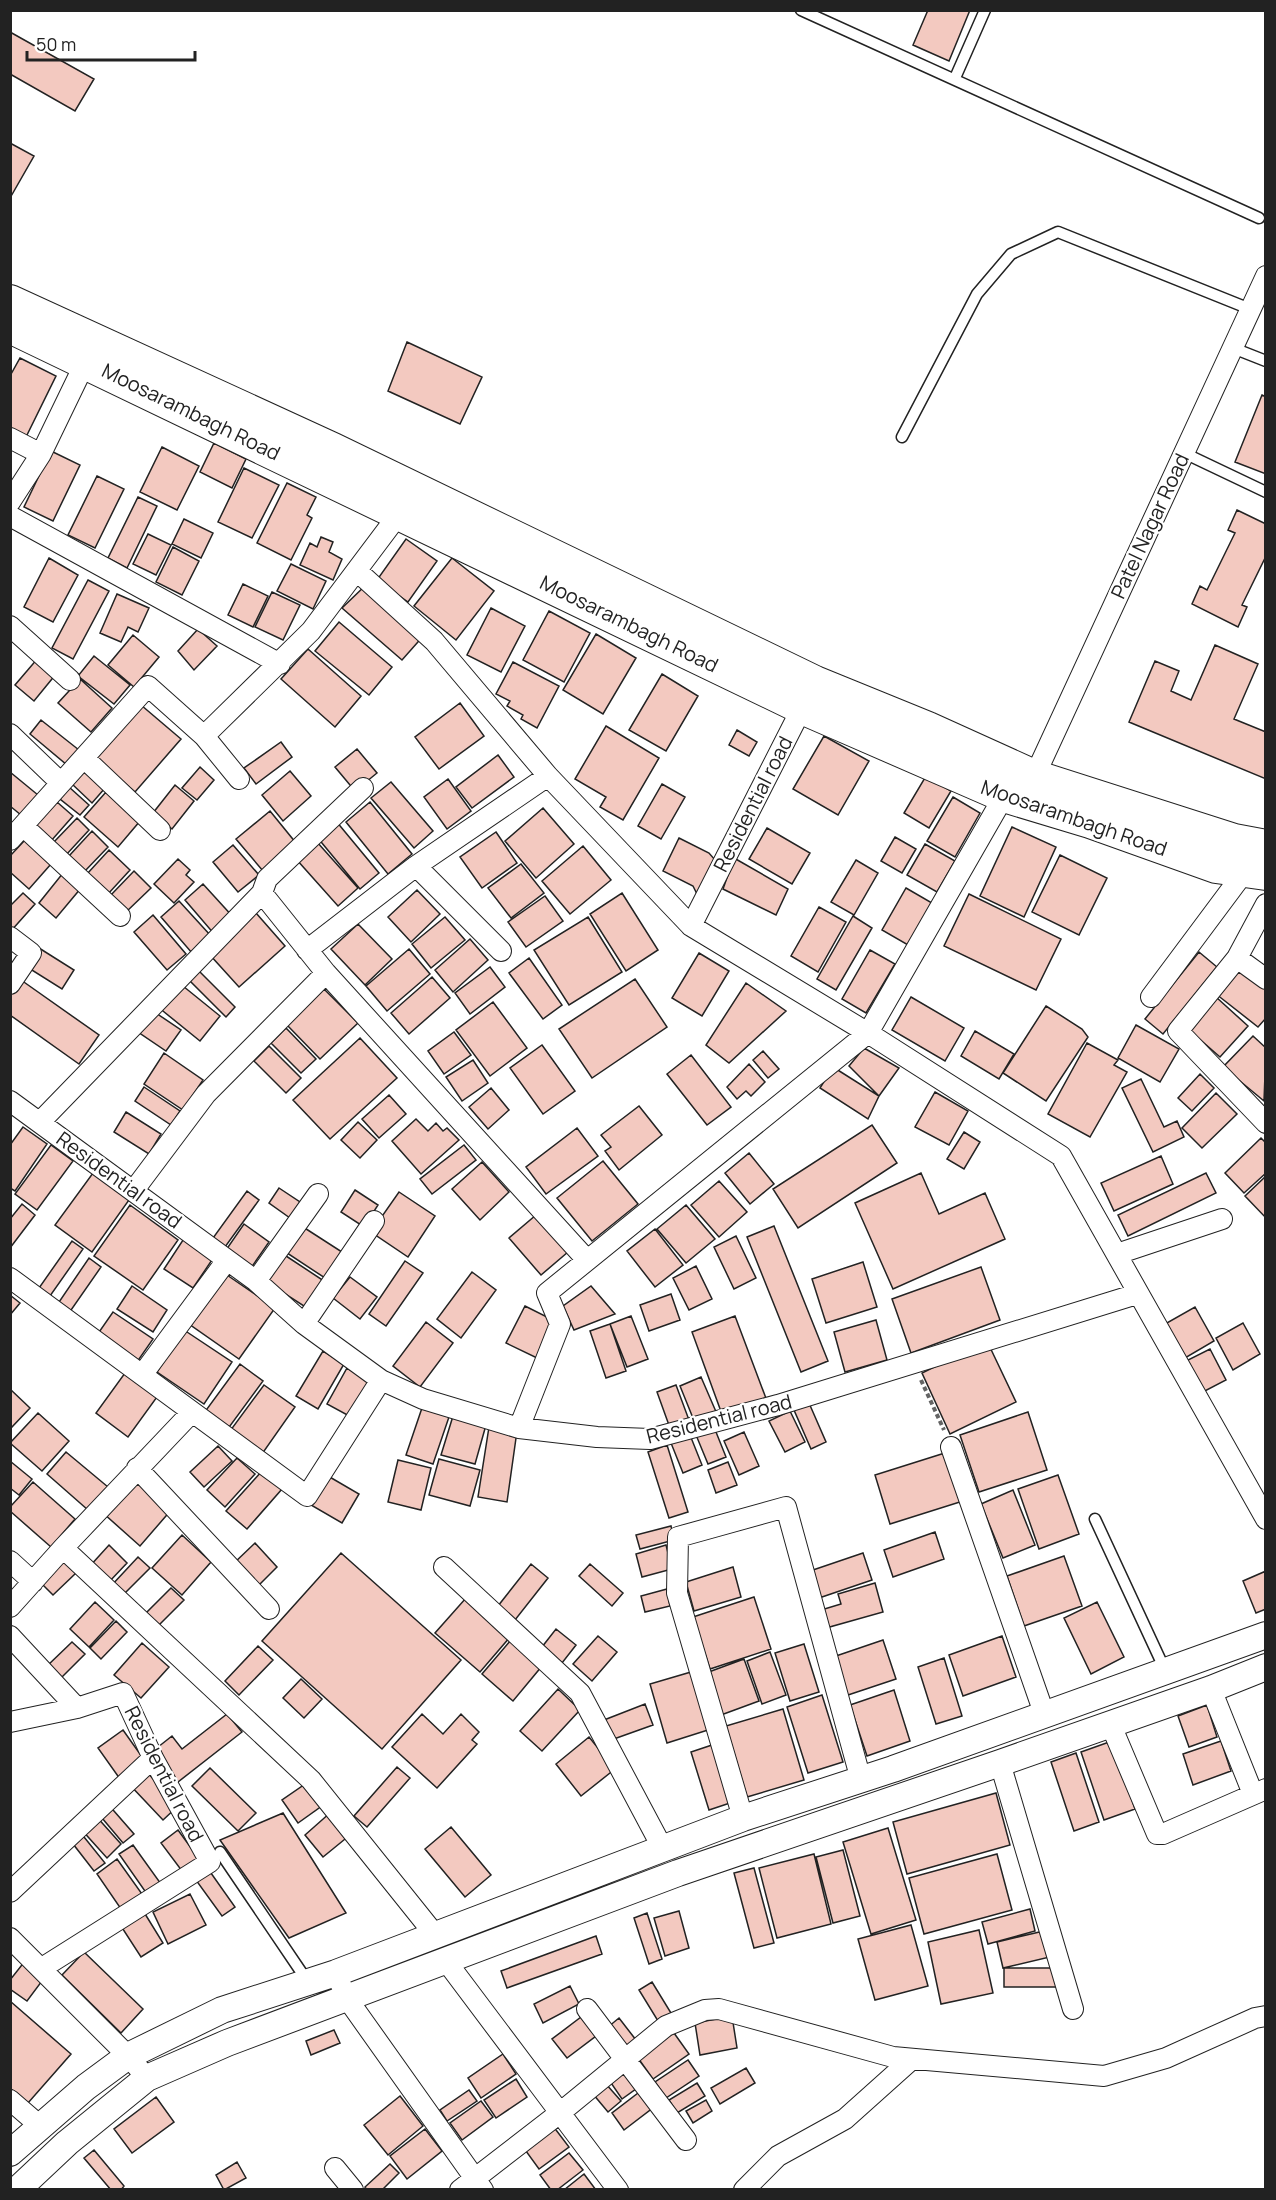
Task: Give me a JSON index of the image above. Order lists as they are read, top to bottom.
{
  "streets": {
    "main road": ["Moosarambagh Road"],
    "street": ["Patel Nagar Road", "Residential road"]
  },
  "crossings": [
    ["Moosarambagh Road", "Patel Nagar Road"],
    ["Moosarambagh Road", "Residential road"]
  ],
  "scale_bar": "50 m"
}
